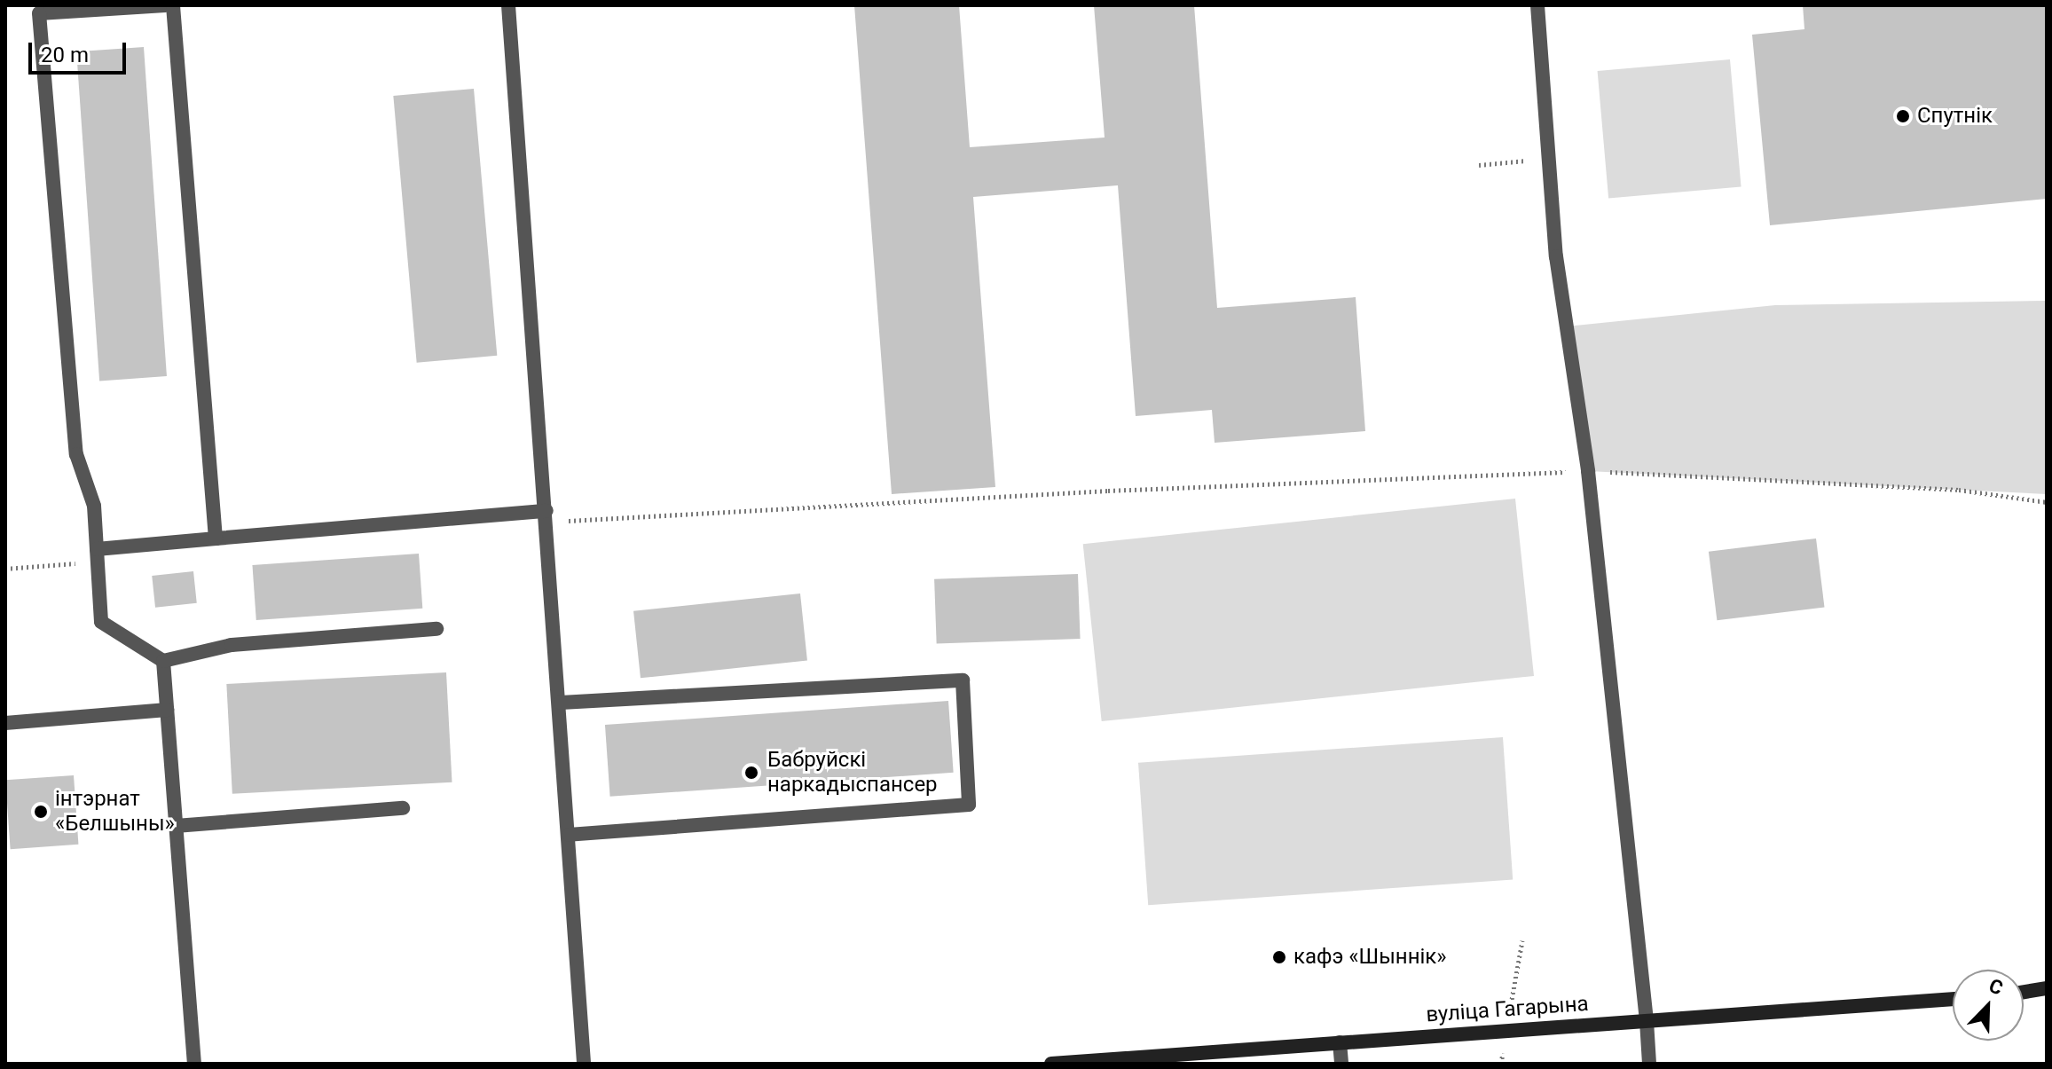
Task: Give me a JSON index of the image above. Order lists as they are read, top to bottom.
{
  "streets": {
    "main road": ["вуліца Гагарына"]
  },
  "places": [
    "Спутнік",
    "Бабруйскі наркадыспансер",
    "інтэрнат «Белшыны»",
    "кафэ «Шыннік»"
  ],
  "scale_bar": "20 m",
  "north": "top right"
}
